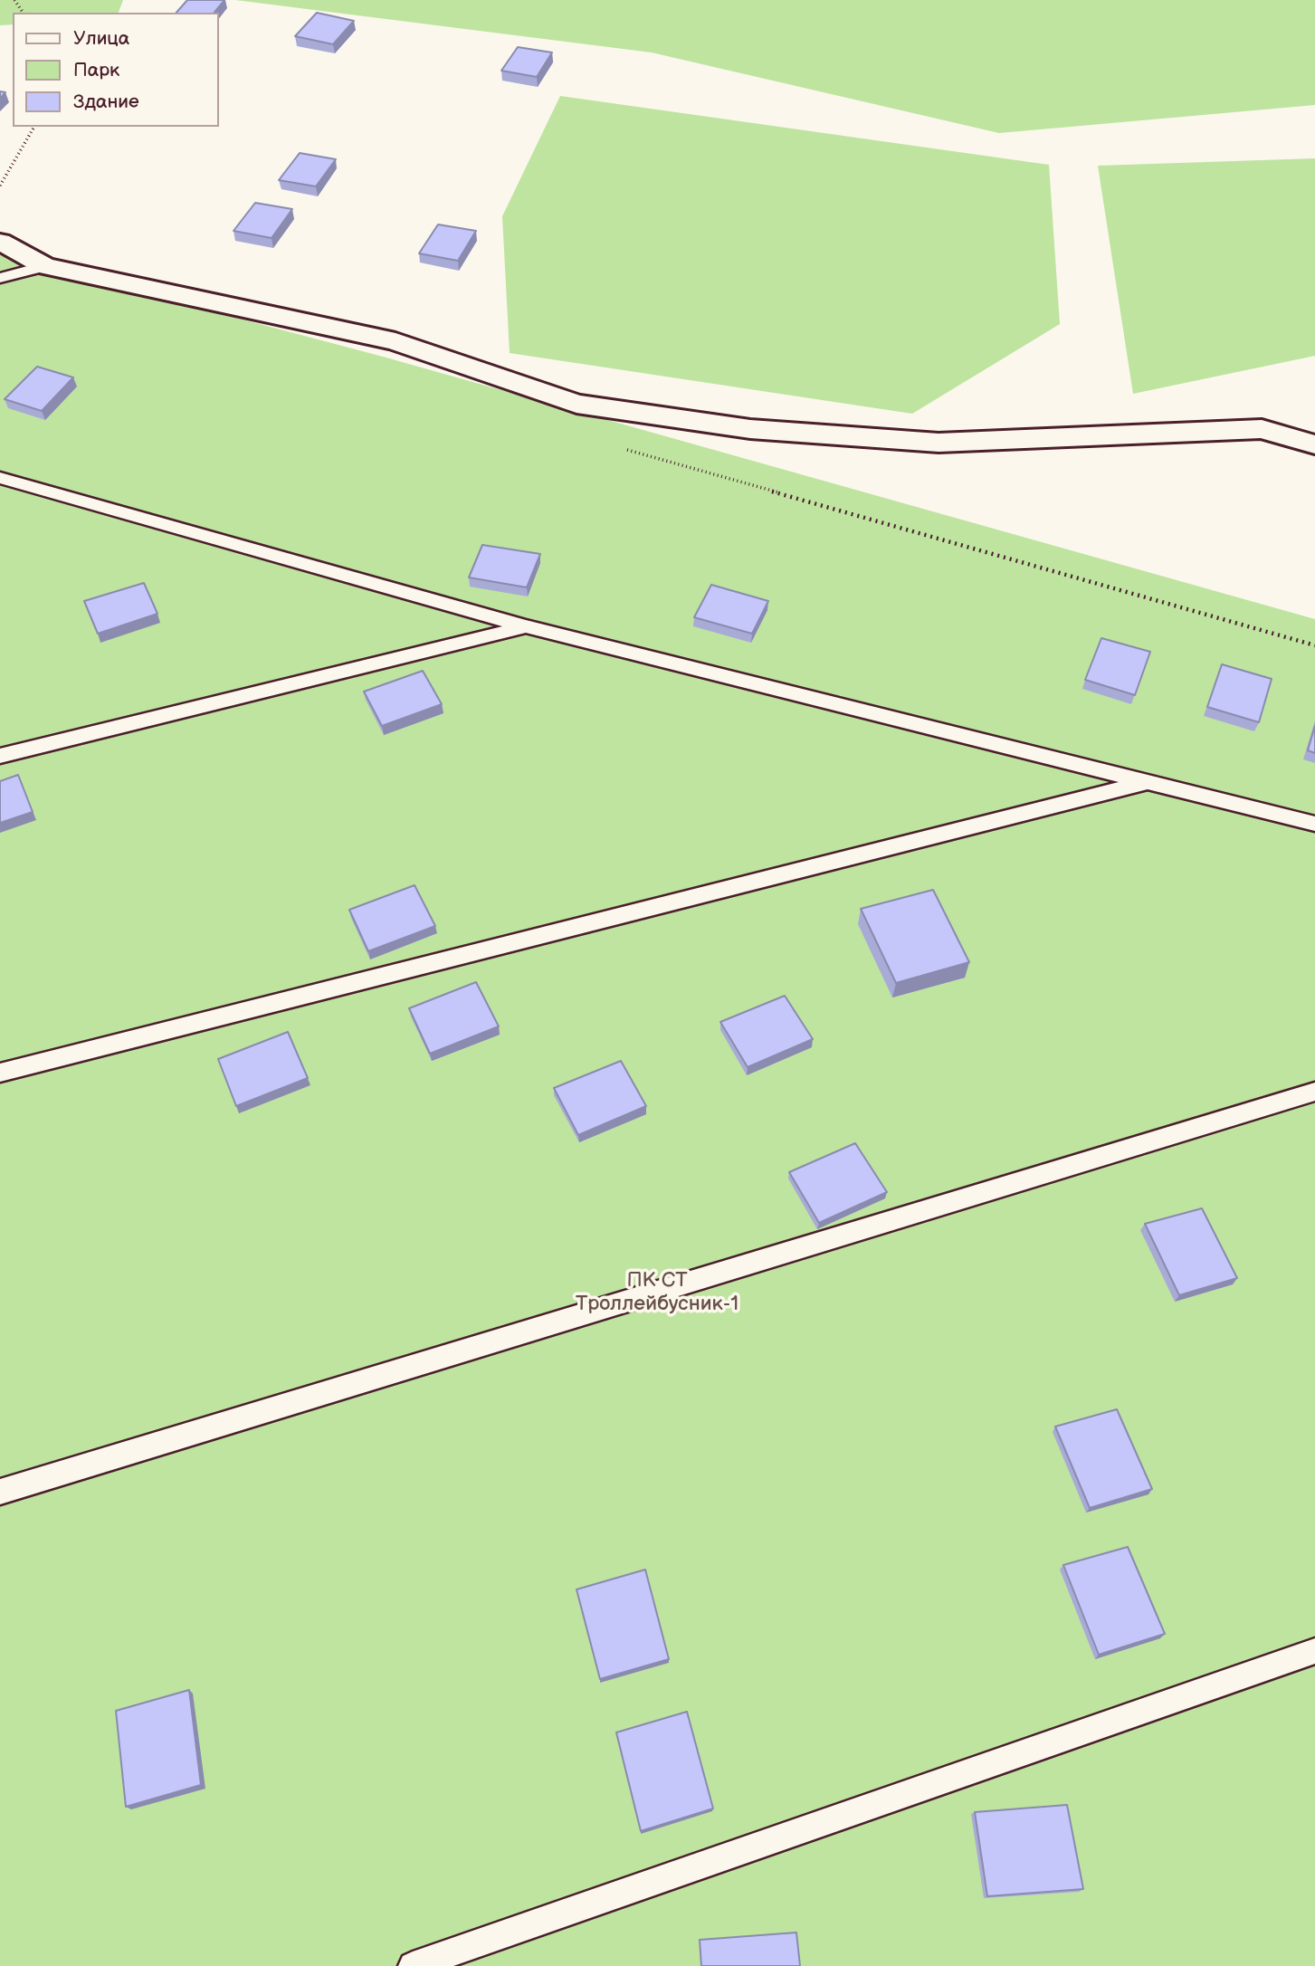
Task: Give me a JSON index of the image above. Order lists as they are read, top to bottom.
{
  "parks": ["ПК СТ Троллейбусник-1"],
  "legend": ["Улица", "Парк", "Здание"]
}
